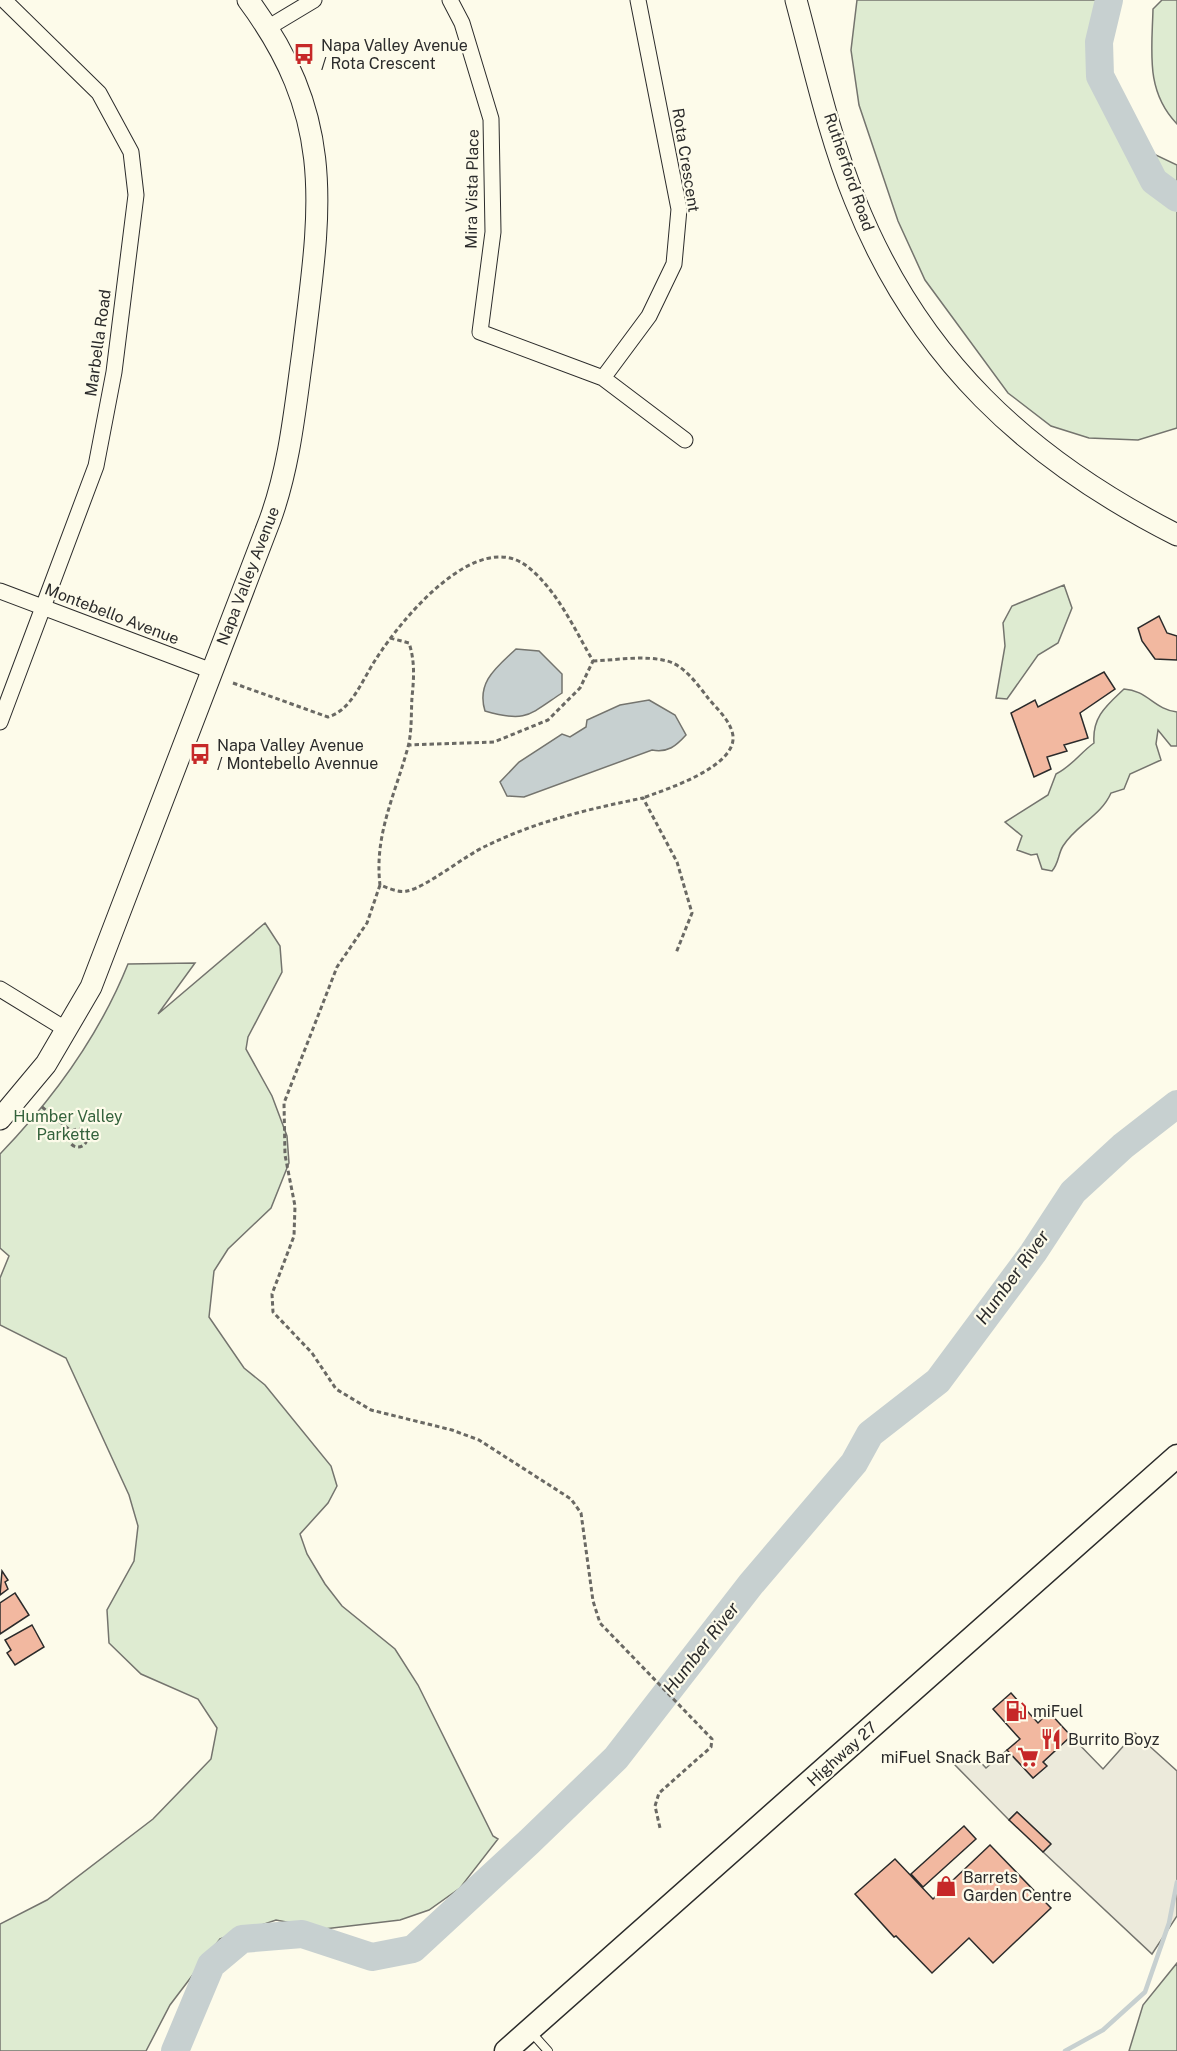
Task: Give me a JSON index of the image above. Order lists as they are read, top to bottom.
{
  "streets": {
    "main road": ["Highway 27"],
    "street": [
      "Rota Crescent",
      "Rutherford Road",
      "Mira Vista Place",
      "Marbella Road",
      "Napa Valley Avenue",
      "Montebello Avenue"
    ]
  },
  "crossings": [
    ["Rota Crescent", "Mira Vista Place"],
    ["Marbella Road", "Montebello Avenue"],
    ["Napa Valley Avenue", "Montebello Avenue"]
  ],
  "water": ["Humber River"],
  "parks": ["Humber Valley Parkette"],
  "places": {
    "bus stop": ["Napa Valley Avenue / Rota Crescent", "Napa Valley Avenue / Montebello Avennue"],
    "fuel station": ["miFuel"],
    "restaurant": ["Burrito Boyz"],
    "supermarket": ["miFuel Snack Bar"],
    "shop": ["Barrets Garden Centre"]
  }
}
